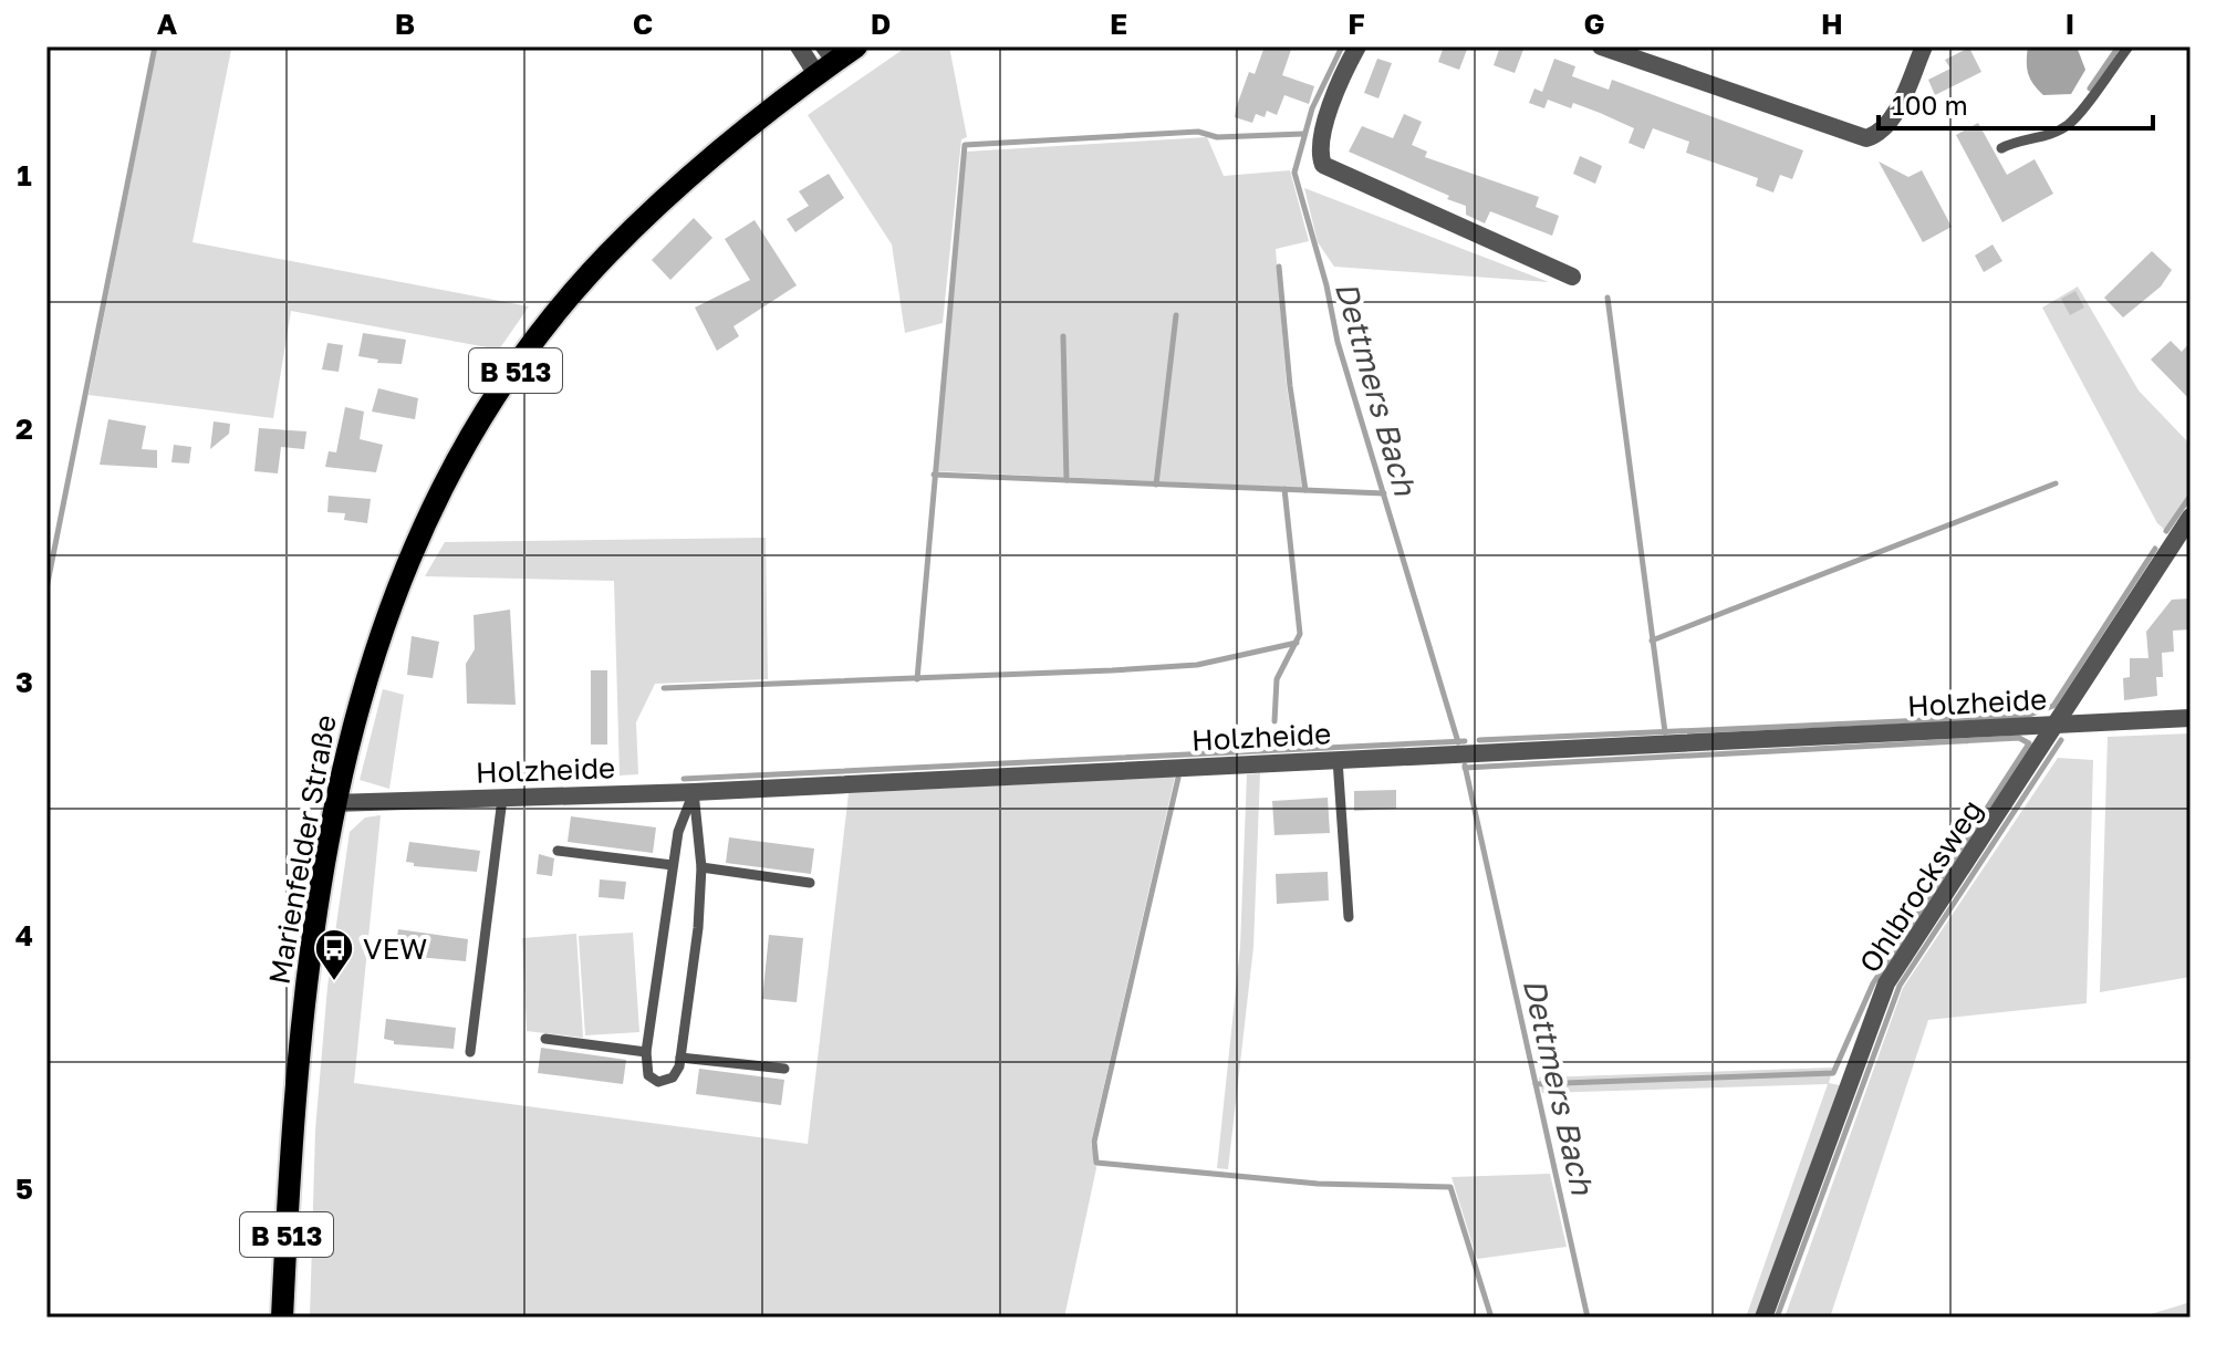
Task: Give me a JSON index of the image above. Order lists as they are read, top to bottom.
{
  "streets": {
    "main road": ["B 513", "Marienfelder Straße"],
    "street": ["Holzheide", "Ohlbrocksweg"]
  },
  "crossings": [
    ["Holzheide", "Marienfelder Straße"],
    ["Holzheide", "Ohlbrocksweg"]
  ],
  "water": ["Dettmers Bach"],
  "places": {
    "bus stop": ["VEW"]
  },
  "scale_bar": "100 m",
  "grid": {
    "columns": [
      "A",
      "B",
      "C",
      "D",
      "E",
      "F",
      "G",
      "H",
      "I"
    ],
    "rows": [
      "1",
      "2",
      "3",
      "4",
      "5"
    ]
  }
}
